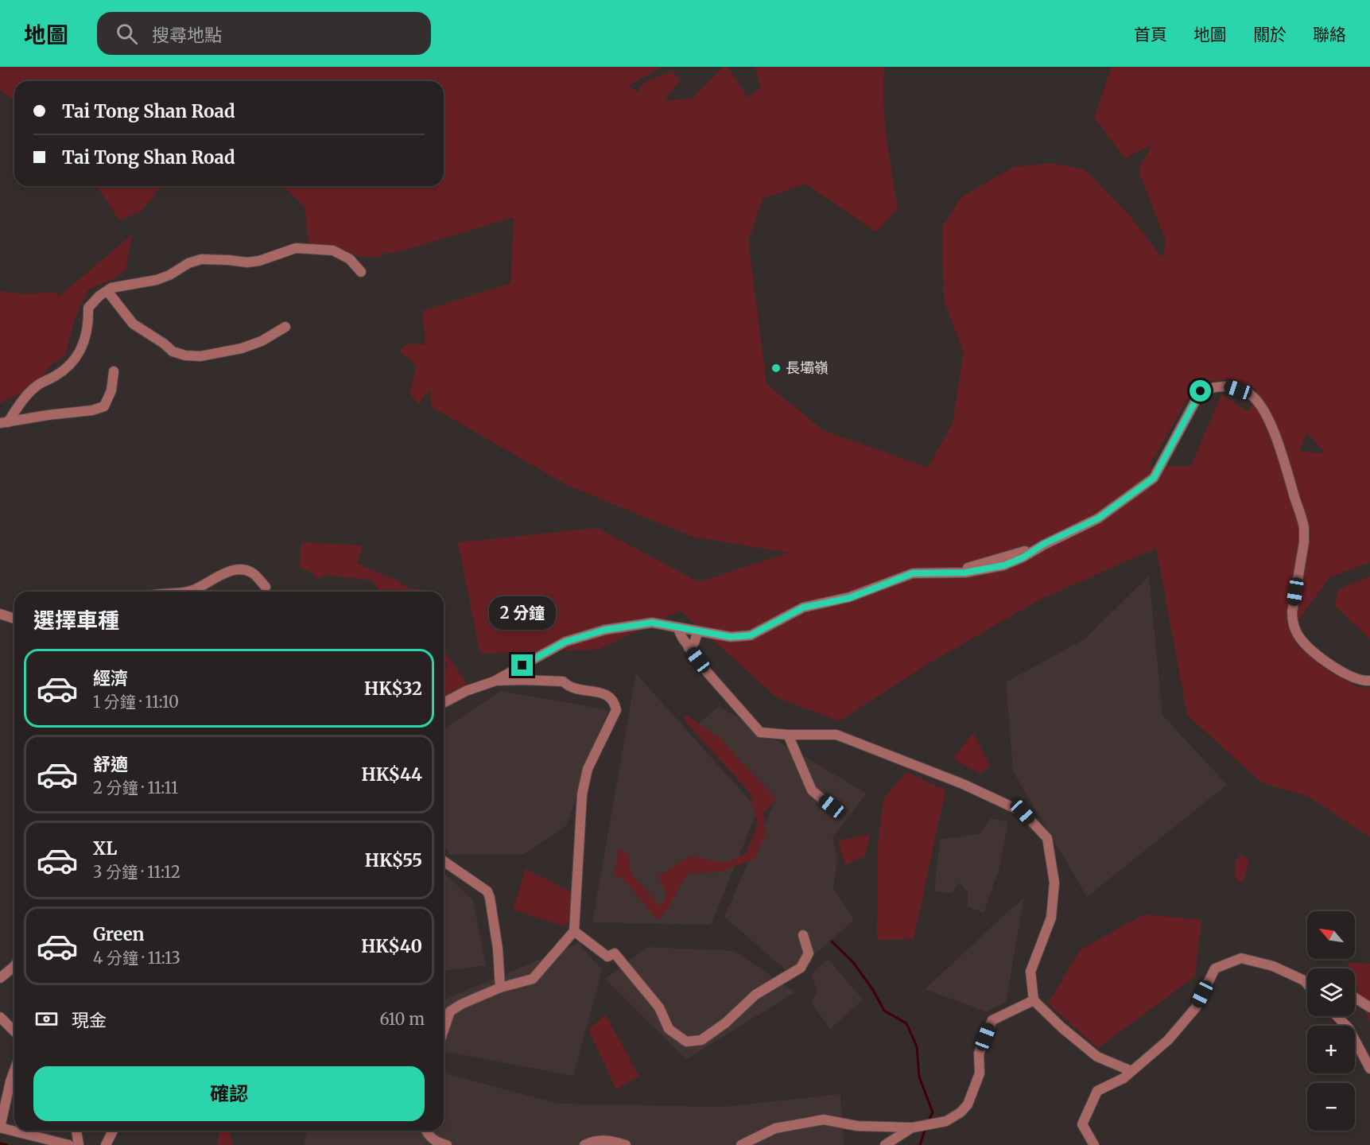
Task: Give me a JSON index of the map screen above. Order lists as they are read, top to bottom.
{
  "places": ["長壩嶺"],
  "north": "top left",
  "page": {
    "header": "地圖",
    "search": "搜尋地點",
    "nav": [
      "首頁",
      "地圖",
      "關於",
      "聯絡"
    ],
    "banner": ["Tai Tong Shan Road", "Tai Tong Shan Road"],
    "heading": "選擇車種",
    "bubble": "2 分鐘",
    "list": [
      {
        "name": "經濟",
        "note": "1 分鐘 · 11:10",
        "value": "HK$32"
      },
      {
        "name": "舒適",
        "note": "2 分鐘 · 11:11",
        "value": "HK$44"
      },
      {
        "name": "XL",
        "note": "3 分鐘 · 11:12",
        "value": "HK$55"
      },
      {
        "name": "Green",
        "note": "4 分鐘 · 11:13",
        "value": "HK$40"
      }
    ],
    "map_buttons": ["+", "−"],
    "pay": ["現金", "610 m"],
    "buttons": "確認"
  }
}
